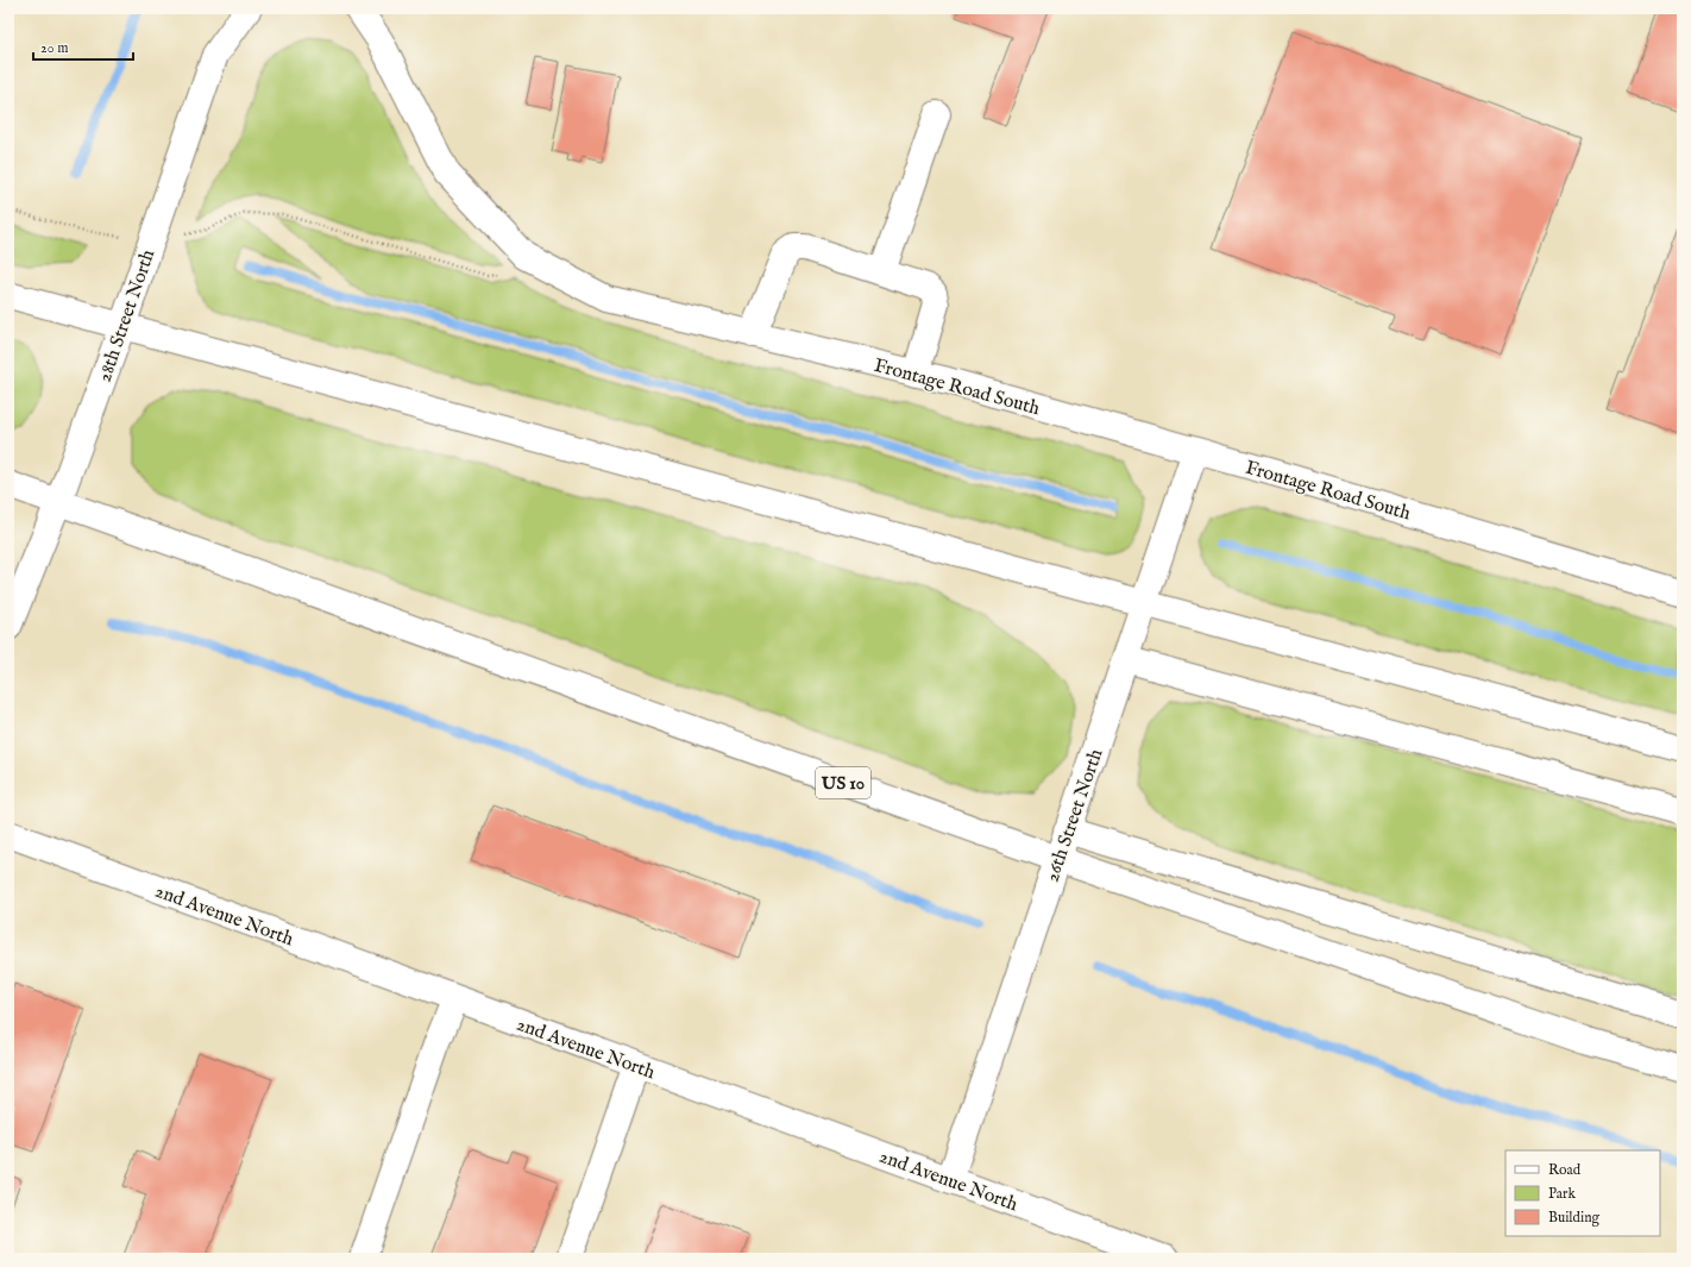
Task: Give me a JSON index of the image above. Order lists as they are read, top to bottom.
{
  "streets": {
    "street": [
      "28th Street North",
      "Frontage Road South",
      "US 10",
      "26th Street North",
      "2nd Avenue North"
    ]
  },
  "crossings": [
    ["28th Street North", "US 10"],
    ["Frontage Road South", "26th Street North"],
    ["US 10", "26th Street North"],
    ["26th Street North", "2nd Avenue North"]
  ],
  "legend": ["Road", "Park", "Building"],
  "scale_bar": "20 m"
}
